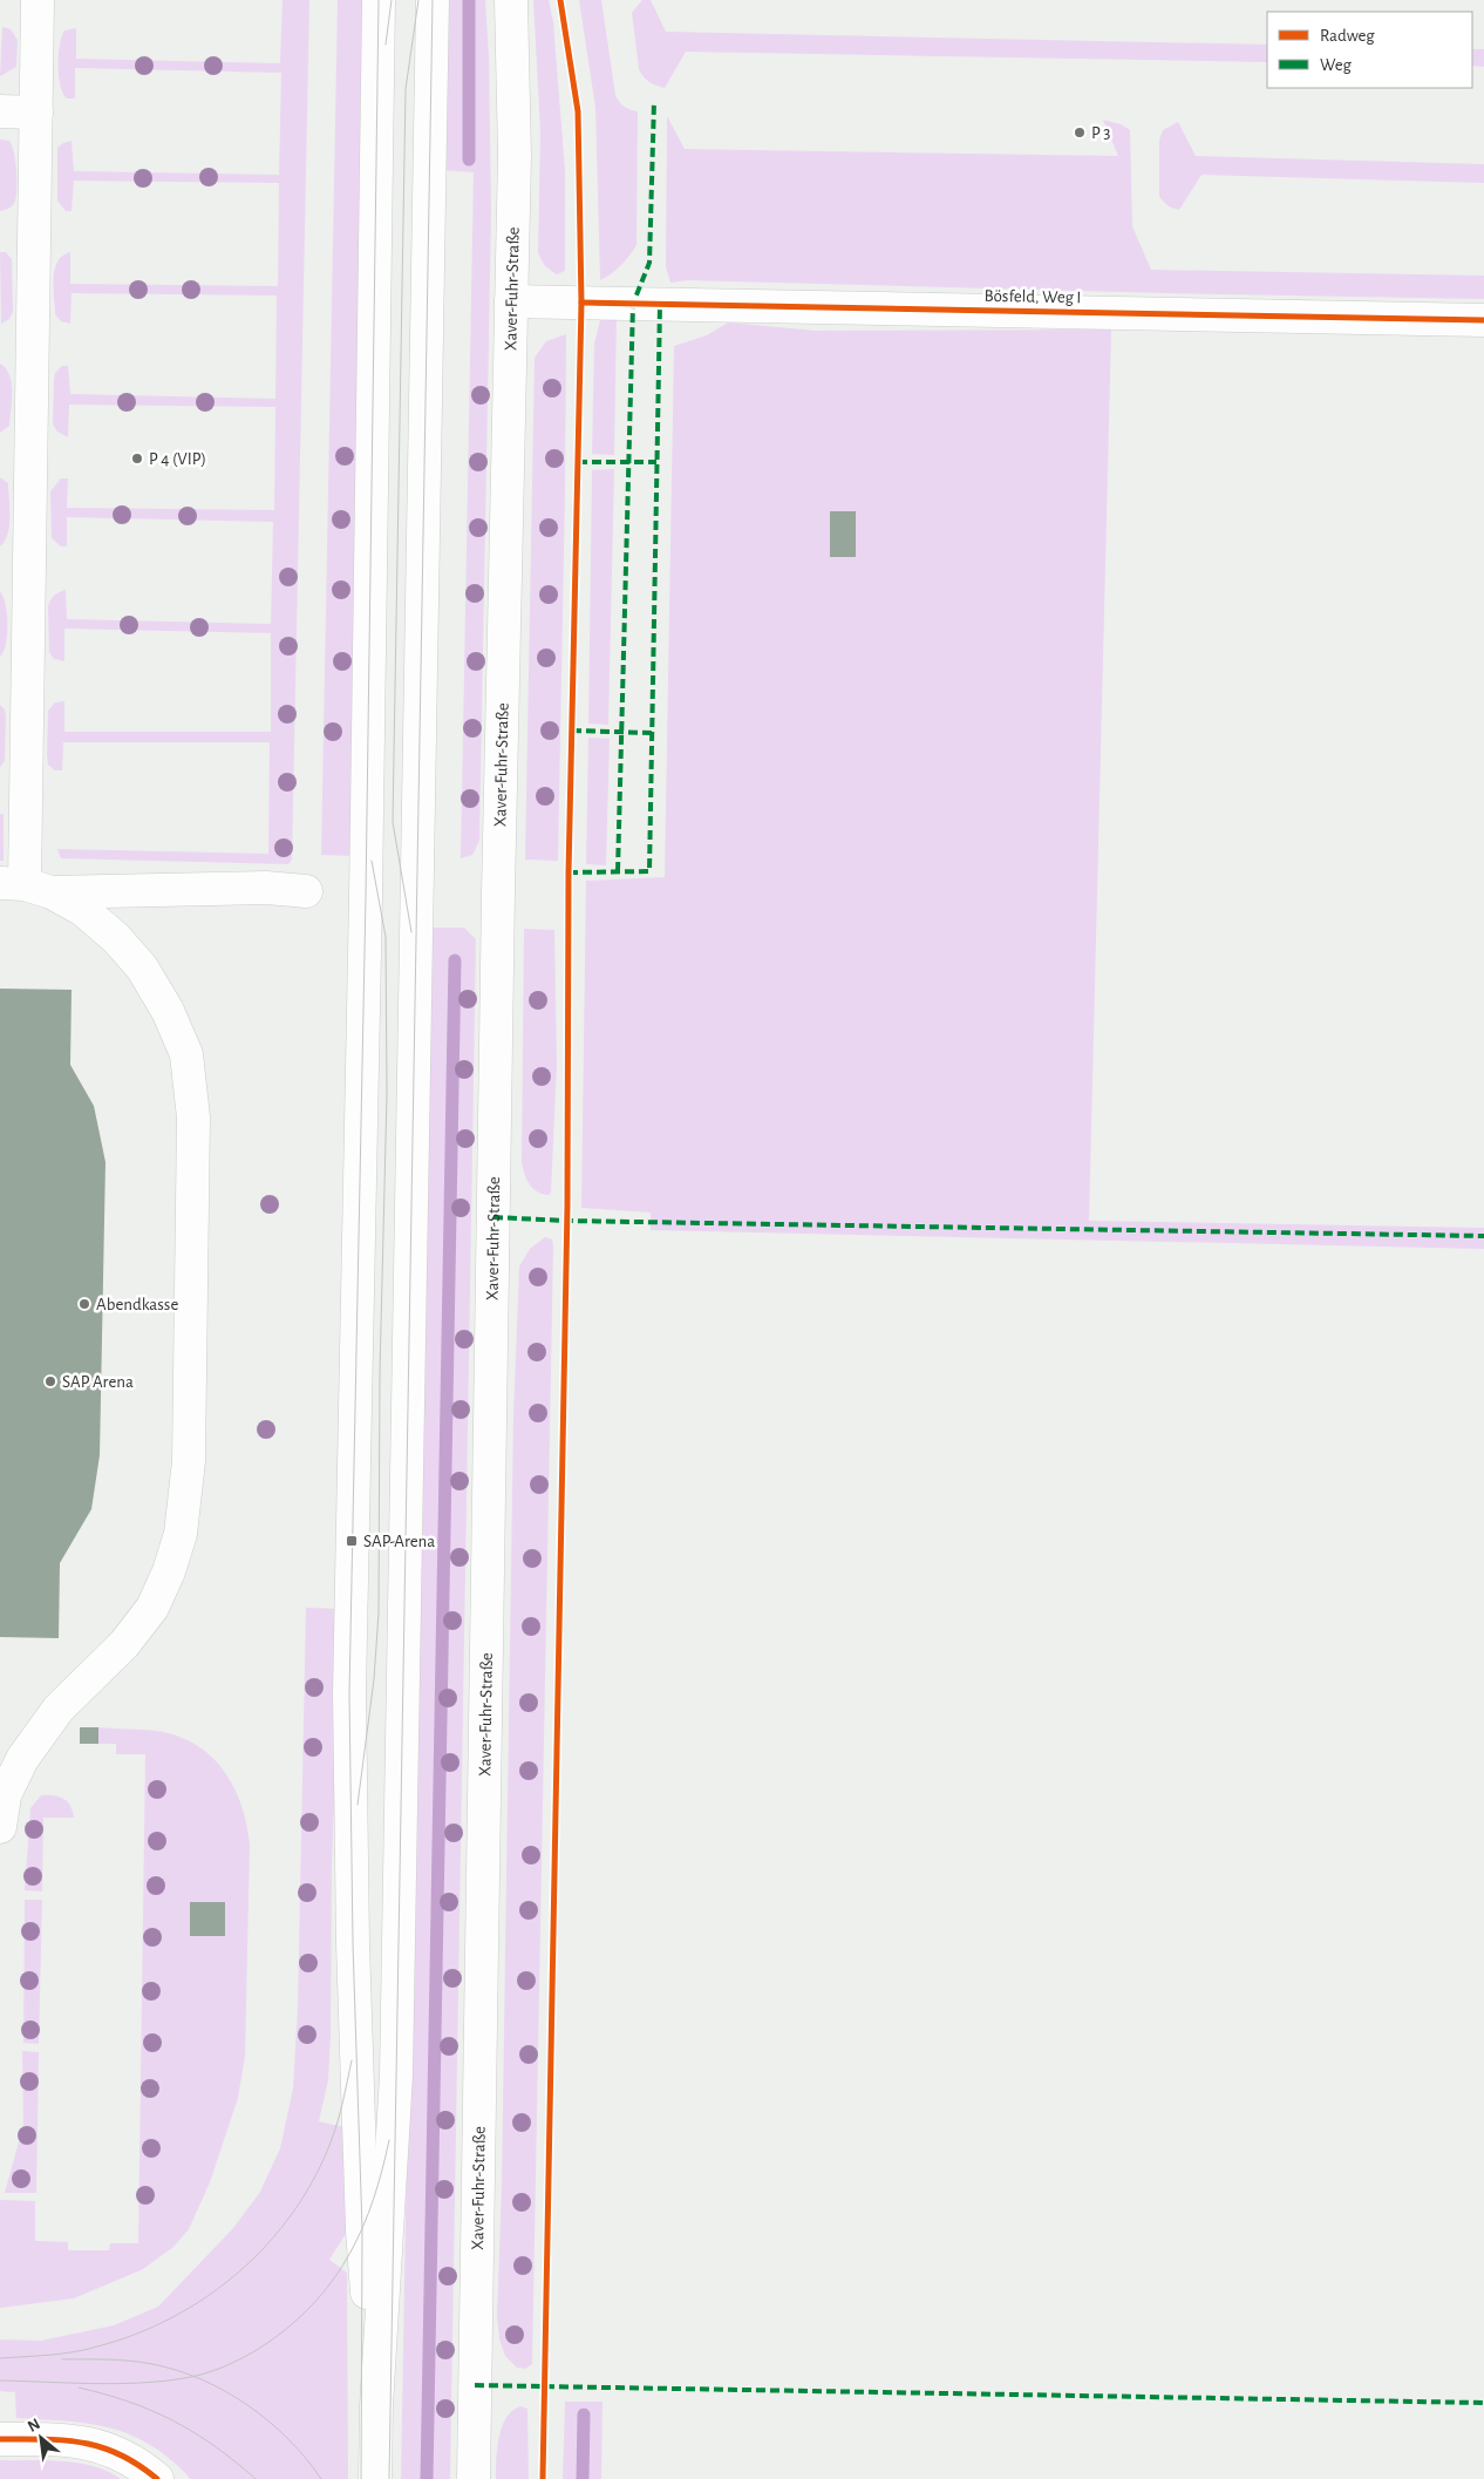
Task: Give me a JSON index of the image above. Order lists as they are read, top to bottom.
{
  "streets": {
    "street": ["Xaver-Fuhr-Straße", "Bösfeld, Weg I"]
  },
  "crossings": [
    ["Xaver-Fuhr-Straße", "Bösfeld, Weg I"]
  ],
  "places": {
    "other": [
      "P 3",
      "P 4 (VIP)",
      "Abendkasse",
      "SAP Arena"
    ],
    "transit": ["SAP-Arena"]
  },
  "legend": ["Radweg", "Weg"],
  "north": "top left"
}
